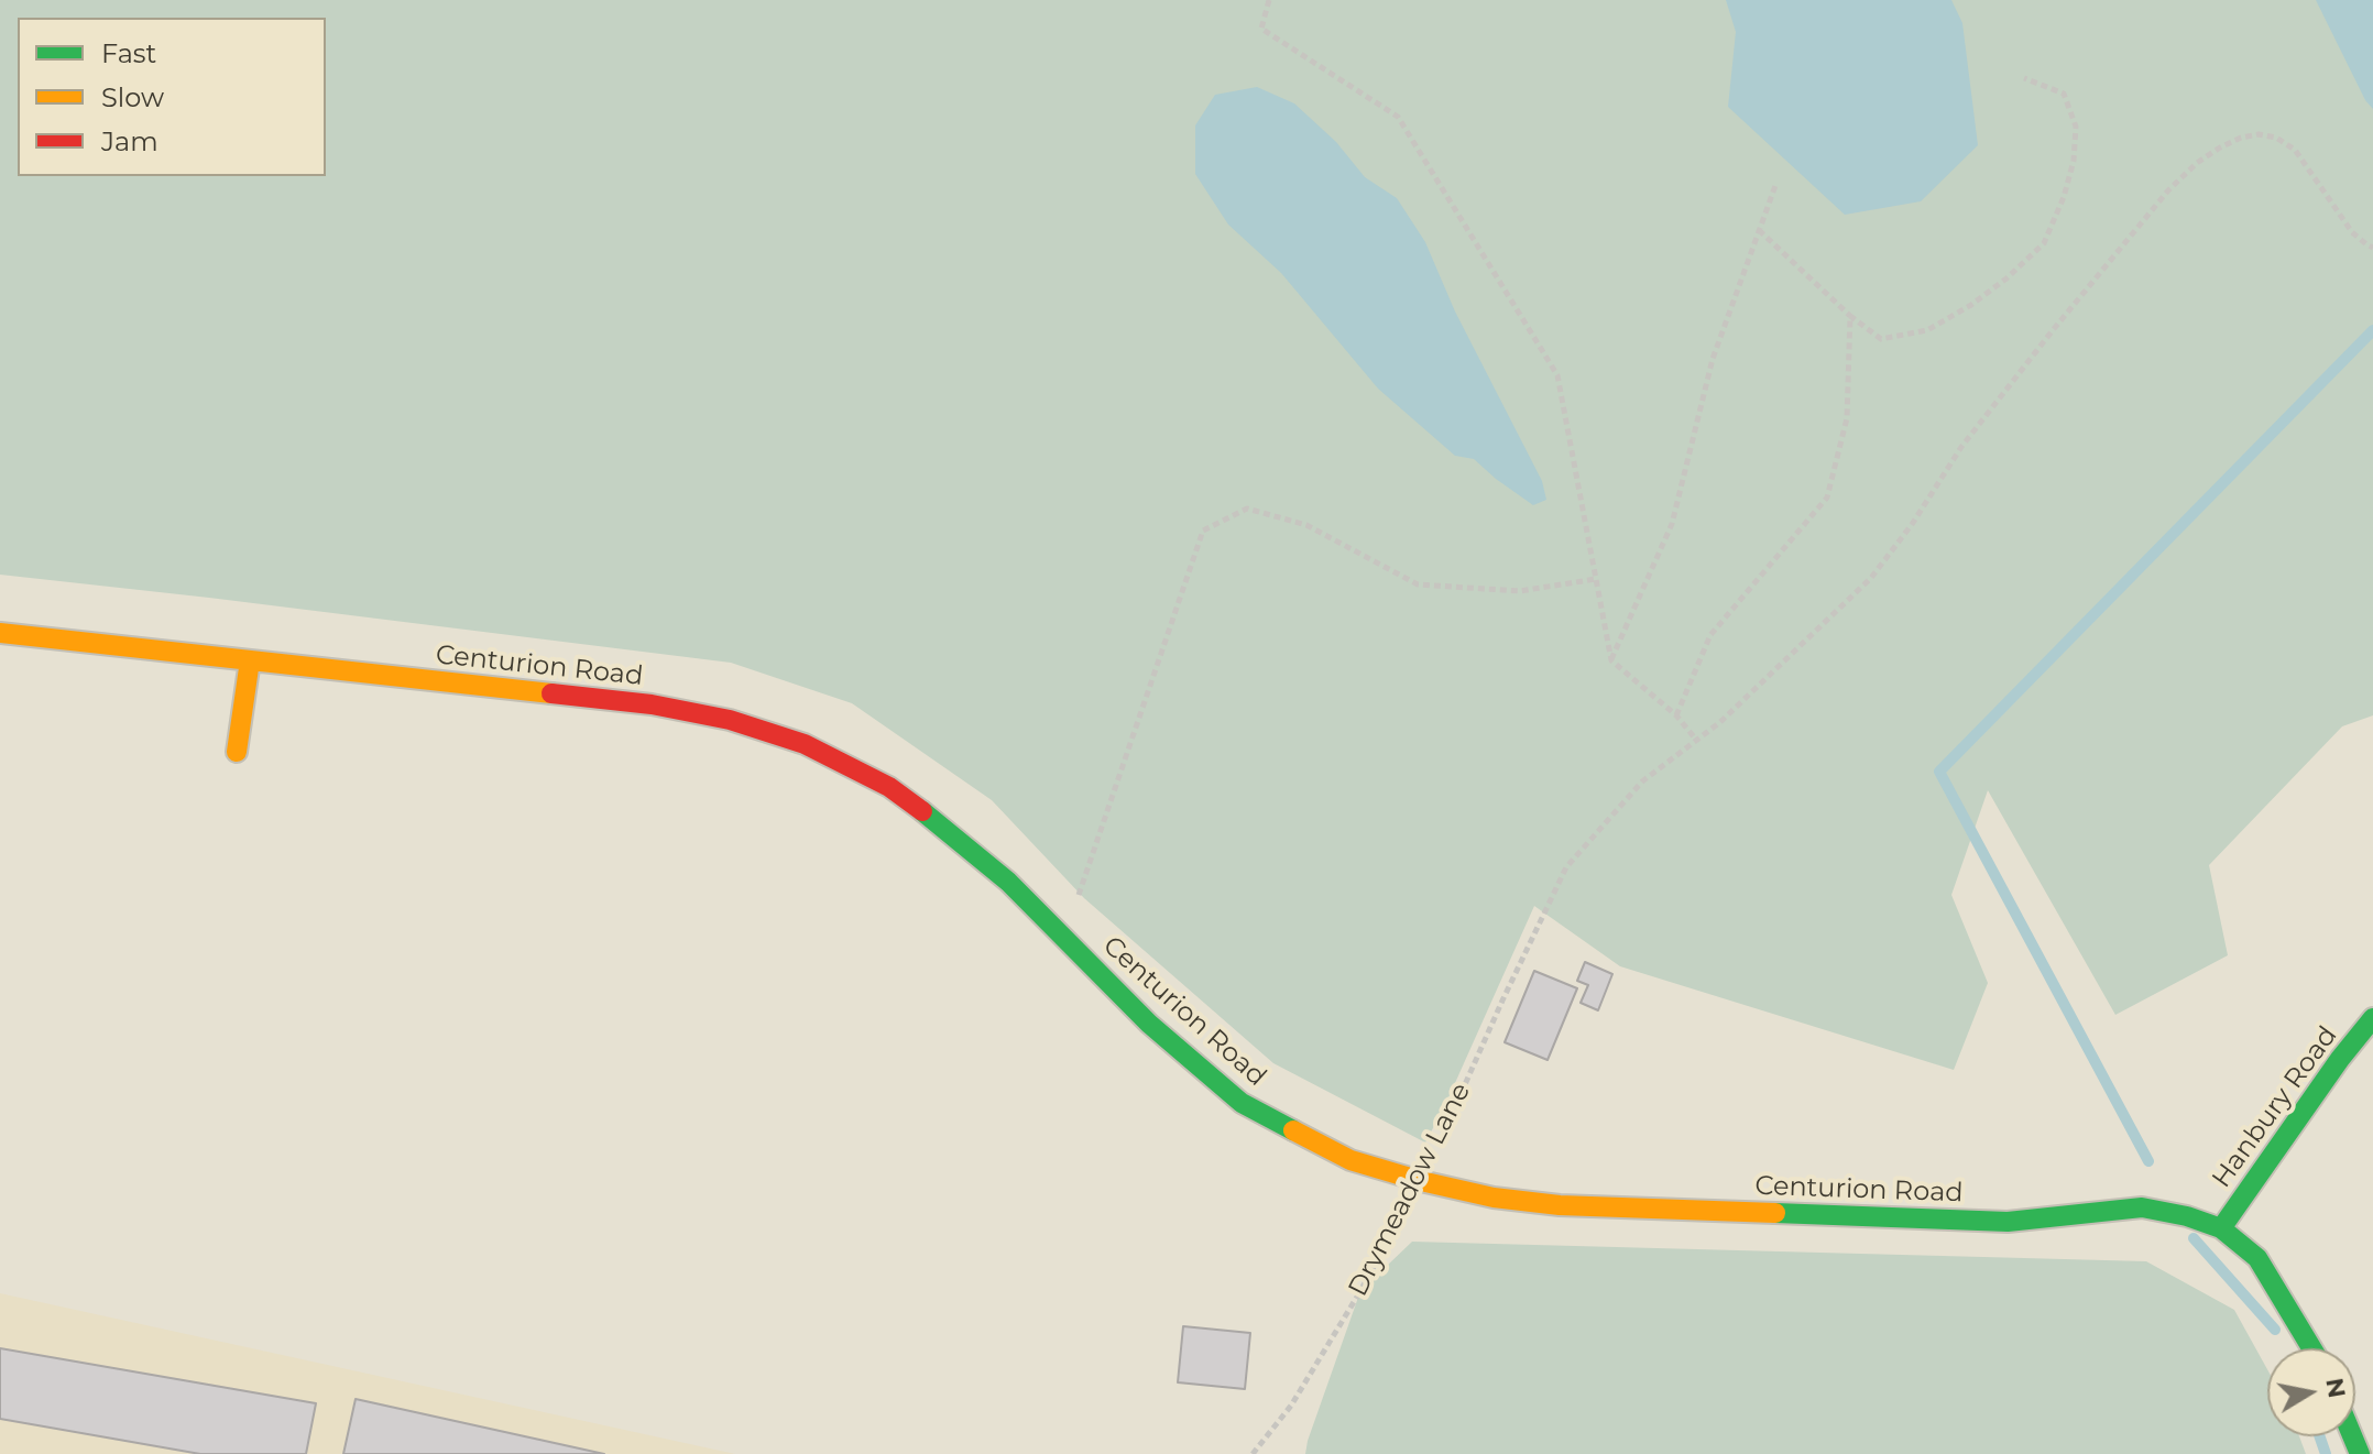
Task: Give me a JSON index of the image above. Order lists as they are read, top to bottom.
{
  "streets": {
    "street": ["Centurion Road", "Hanbury Road"],
    "path": ["Drymeadow Lane"]
  },
  "crossings": [
    ["Centurion Road", "Hanbury Road"],
    ["Centurion Road", "Drymeadow Lane"]
  ],
  "legend": ["Fast", "Slow", "Jam"],
  "north": "right"
}
